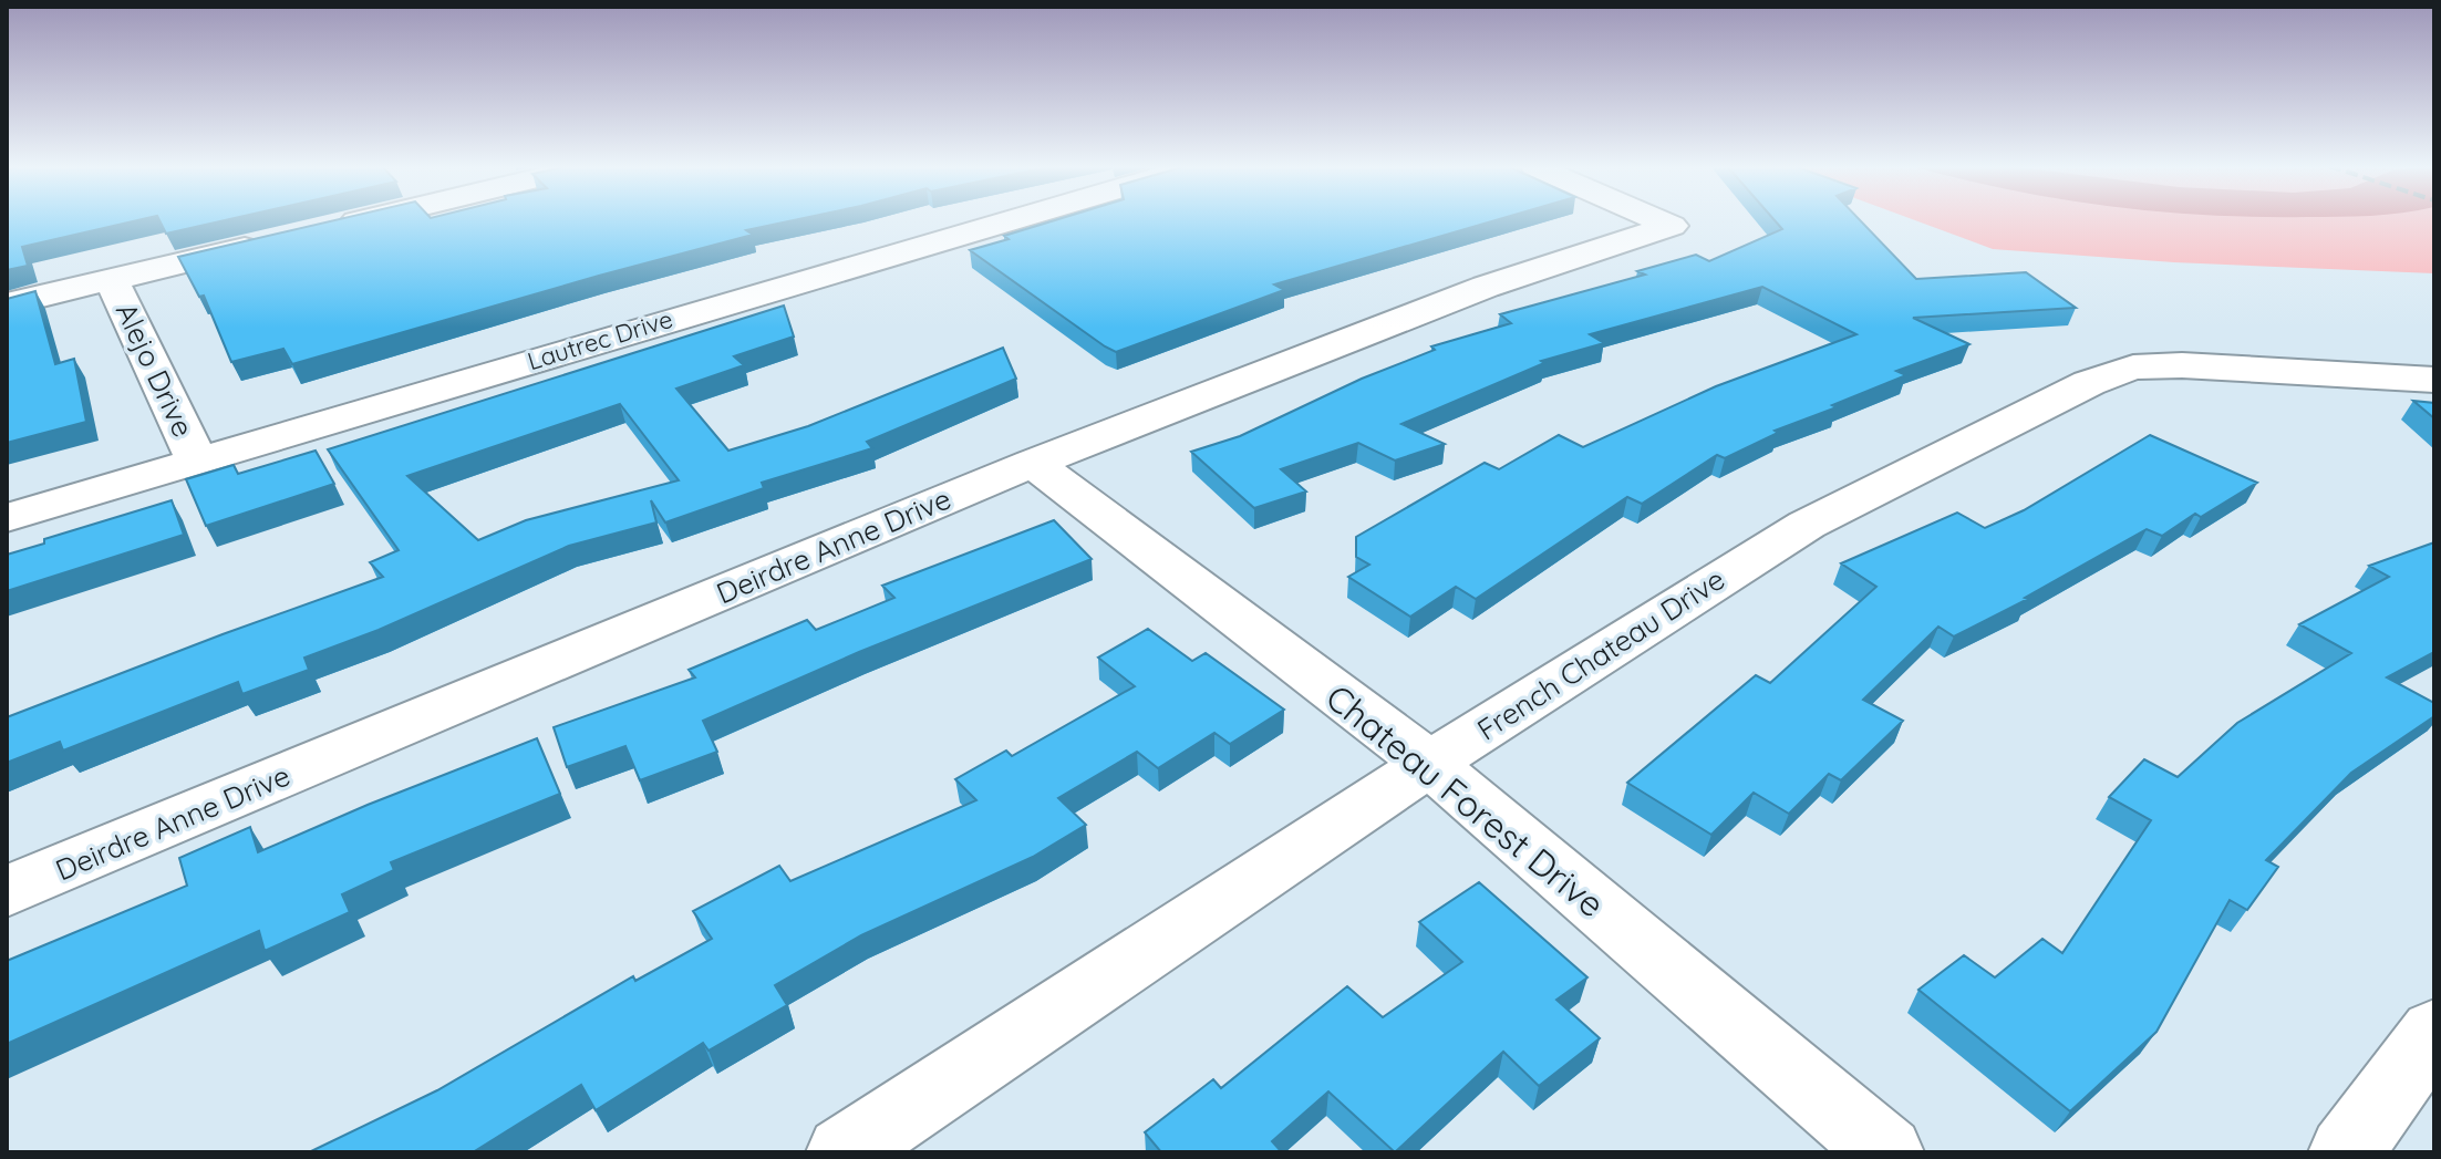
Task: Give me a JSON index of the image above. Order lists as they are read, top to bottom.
{
  "streets": {
    "street": [
      "Lautrec Drive",
      "Alejo Drive",
      "Deirdre Anne Drive",
      "French Chateau Drive",
      "Chateau Forest Drive"
    ]
  },
  "crossings": [
    ["Lautrec Drive", "Alejo Drive"],
    ["Deirdre Anne Drive", "Chateau Forest Drive"],
    ["French Chateau Drive", "Chateau Forest Drive"]
  ]
}
